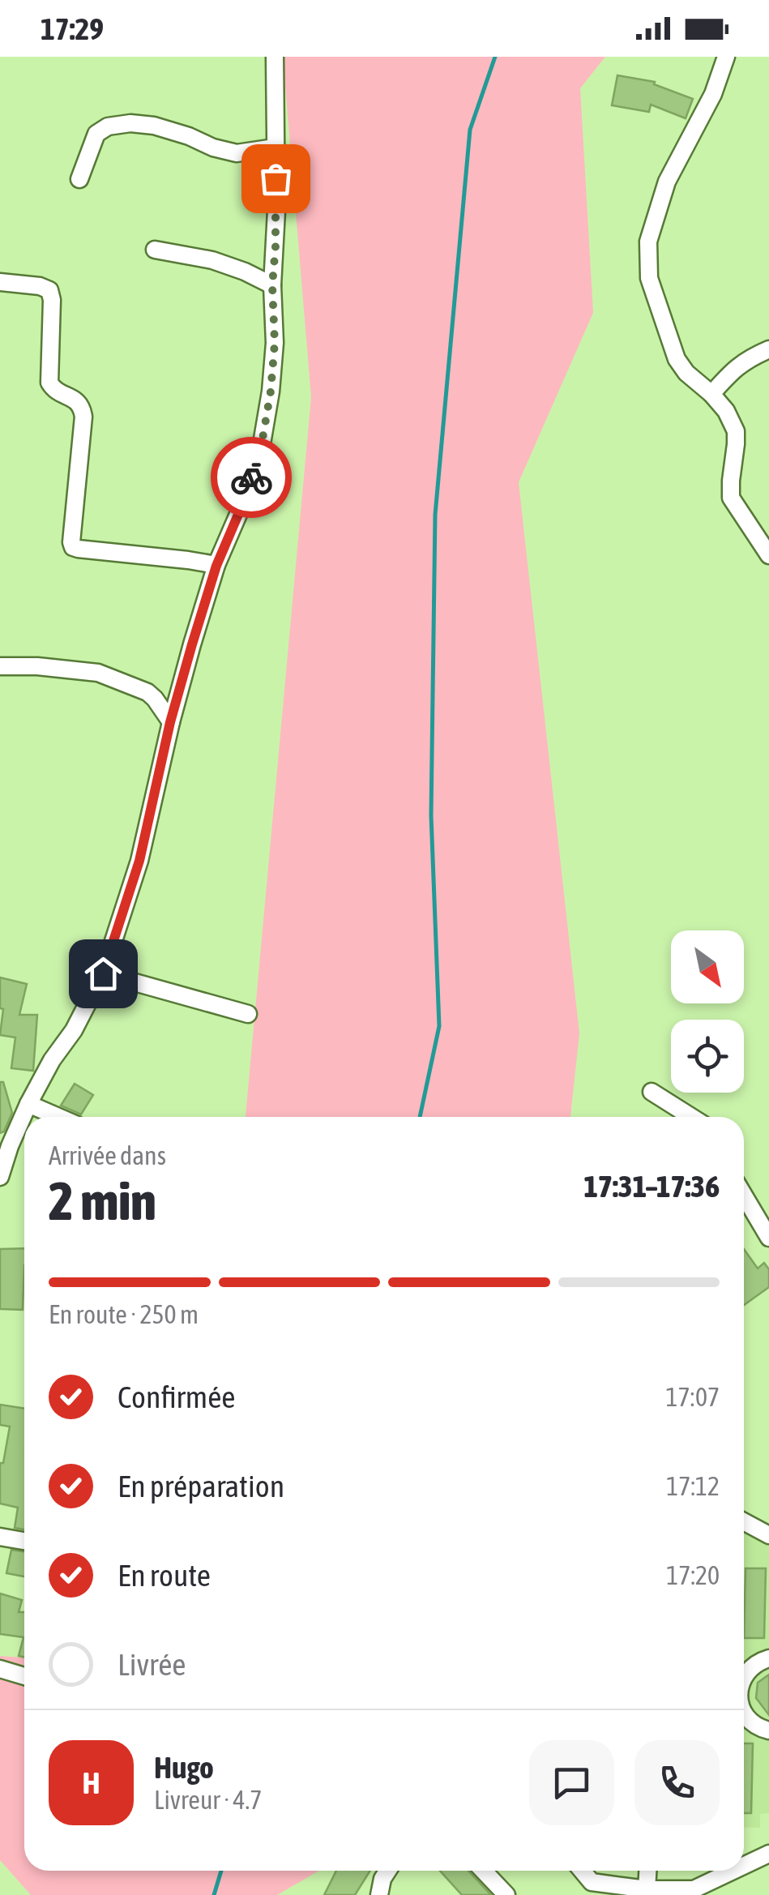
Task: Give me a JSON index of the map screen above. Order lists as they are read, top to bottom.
{
  "north": "bottom right",
  "page": {
    "status": "17:29",
    "heading": ["2 min", "Arrivée dans", "17:31–17:36"],
    "panel": ["Hugo", "Livreur · 4.7"],
    "bar": "En route · 250 m",
    "list": [
      ["Confirmée", "17:07"],
      ["En préparation", "17:12"],
      ["En route", "17:20"],
      "Livrée"
    ],
    "round": "H"
  }
}
